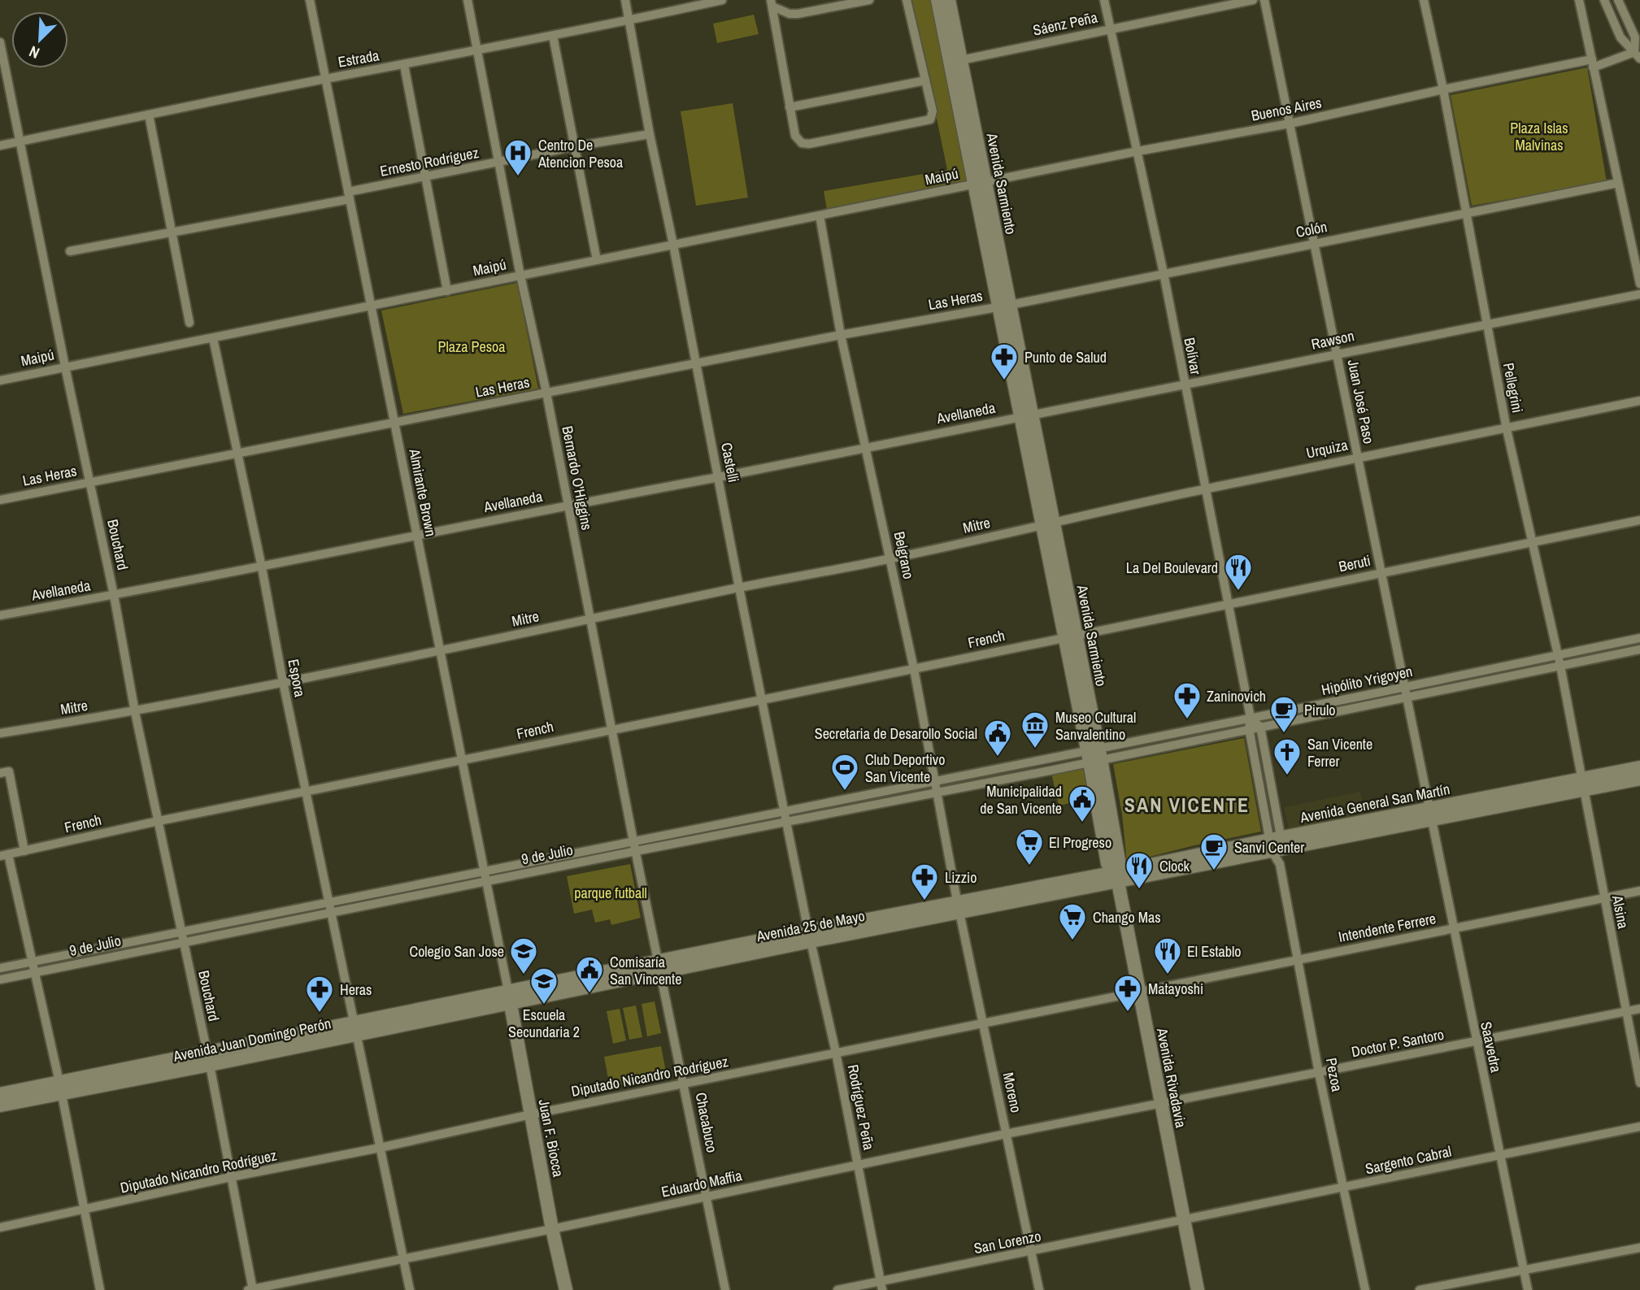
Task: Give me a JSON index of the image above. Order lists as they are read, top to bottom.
{
  "streets": {
    "main road": [
      "Avenida Sarmiento",
      "Avenida General San Martín",
      "Avenida 25 de Mayo",
      "Avenida Juan Domingo Perón",
      "Avenida Rivadavia",
      "Juan F. Biocca"
    ],
    "street": [
      "Sáenz Peña",
      "Estrada",
      "Buenos Aires",
      "Ernesto Rodríguez",
      "Maipú",
      "Colón",
      "Las Heras",
      "Rawson",
      "Bolívar",
      "Pellegrini",
      "Juan José Paso",
      "Avellaneda",
      "Urquiza",
      "Castelli",
      "Bernardo O'Higgins",
      "Almirante Brown",
      "Mitre",
      "Bouchard",
      "Belgrano",
      "Beruti",
      "French",
      "Espora",
      "Hipólito Yrigoyen",
      "9 de Julio",
      "Alsina",
      "Intendente Ferrere",
      "Doctor P. Santoro",
      "Saavedra",
      "Pezoa",
      "Diputado Nicandro Rodríguez",
      "Moreno",
      "Rodríguez Peña",
      "Chacabuco",
      "Sargento Cabral",
      "Eduardo Maffia",
      "San Lorenzo"
    ]
  },
  "crossings": [
    ["Sáenz Peña", "Avenida Sarmiento"],
    ["Sáenz Peña", "Bolívar"],
    ["Estrada", "Castelli"],
    ["Estrada", "Bernardo O'Higgins"],
    ["Estrada", "Almirante Brown"],
    ["Estrada", "Bouchard"],
    ["Buenos Aires", "Maipú"],
    ["Buenos Aires", "Avenida Sarmiento"],
    ["Buenos Aires", "Bolívar"],
    ["Buenos Aires", "Pellegrini"],
    ["Buenos Aires", "Juan José Paso"],
    ["Ernesto Rodríguez", "Castelli"],
    ["Ernesto Rodríguez", "Bernardo O'Higgins"],
    ["Ernesto Rodríguez", "Almirante Brown"],
    ["Maipú", "Avenida Sarmiento"],
    ["Maipú", "Castelli"],
    ["Maipú", "Bernardo O'Higgins"],
    ["Maipú", "Almirante Brown"],
    ["Maipú", "Bouchard"],
    ["Maipú", "Belgrano"],
    ["Maipú", "Espora"],
    ["Avenida Sarmiento", "Colón"],
    ["Avenida Sarmiento", "Las Heras"],
    ["Avenida Sarmiento", "Rawson"],
    ["Avenida Sarmiento", "Avellaneda"],
    ["Avenida Sarmiento", "Urquiza"],
    ["Avenida Sarmiento", "Mitre"],
    ["Avenida Sarmiento", "Beruti"],
    ["Avenida Sarmiento", "French"],
    ["Avenida Sarmiento", "Hipólito Yrigoyen"],
    ["Avenida Sarmiento", "Avenida General San Martín"],
    ["Avenida Sarmiento", "9 de Julio"],
    ["Avenida Sarmiento", "Avenida 25 de Mayo"],
    ["Avenida Sarmiento", "Avenida Rivadavia"],
    ["Colón", "Las Heras"],
    ["Colón", "Bolívar"],
    ["Colón", "Pellegrini"],
    ["Colón", "Juan José Paso"],
    ["Las Heras", "Castelli"],
    ["Las Heras", "Bernardo O'Higgins"],
    ["Las Heras", "Almirante Brown"],
    ["Las Heras", "Bouchard"],
    ["Las Heras", "Belgrano"],
    ["Las Heras", "Espora"],
    ["Rawson", "Bolívar"],
    ["Rawson", "Pellegrini"],
    ["Rawson", "Juan José Paso"],
    ["Rawson", "Avellaneda"],
    ["Bolívar", "Urquiza"],
    ["Bolívar", "Beruti"],
    ["Bolívar", "Hipólito Yrigoyen"],
    ["Bolívar", "Avenida General San Martín"],
    ["Bolívar", "Pezoa"],
    ["Pellegrini", "Urquiza"],
    ["Pellegrini", "Beruti"],
    ["Pellegrini", "Hipólito Yrigoyen"],
    ["Pellegrini", "Avenida General San Martín"],
    ["Pellegrini", "Alsina"],
    ["Juan José Paso", "Urquiza"],
    ["Juan José Paso", "Beruti"],
    ["Juan José Paso", "Hipólito Yrigoyen"],
    ["Juan José Paso", "Avenida General San Martín"],
    ["Juan José Paso", "Saavedra"],
    ["Avellaneda", "Castelli"],
    ["Avellaneda", "Bernardo O'Higgins"],
    ["Avellaneda", "Almirante Brown"],
    ["Avellaneda", "Bouchard"],
    ["Avellaneda", "Belgrano"],
    ["Avellaneda", "Espora"],
    ["Urquiza", "Mitre"],
    ["Castelli", "Mitre"],
    ["Castelli", "French"],
    ["Castelli", "9 de Julio"],
    ["Castelli", "Avenida 25 de Mayo"],
    ["Castelli", "Rodríguez Peña"],
    ["Bernardo O'Higgins", "Mitre"],
    ["Bernardo O'Higgins", "French"],
    ["Bernardo O'Higgins", "9 de Julio"],
    ["Bernardo O'Higgins", "Avenida 25 de Mayo"],
    ["Bernardo O'Higgins", "Chacabuco"],
    ["Almirante Brown", "Mitre"],
    ["Almirante Brown", "French"],
    ["Almirante Brown", "9 de Julio"],
    ["Almirante Brown", "Avenida 25 de Mayo"],
    ["Almirante Brown", "Avenida Juan Domingo Perón"],
    ["Almirante Brown", "Juan F. Biocca"],
    ["Mitre", "Bouchard"],
    ["Mitre", "Belgrano"],
    ["Mitre", "Espora"],
    ["Bouchard", "French"],
    ["Bouchard", "9 de Julio"],
    ["Bouchard", "Avenida Juan Domingo Perón"],
    ["Bouchard", "Diputado Nicandro Rodríguez"],
    ["Bouchard", "Eduardo Maffia"],
    ["Belgrano", "French"],
    ["Belgrano", "9 de Julio"],
    ["Belgrano", "Avenida 25 de Mayo"],
    ["Belgrano", "Moreno"],
    ["Beruti", "French"],
    ["French", "Espora"],
    ["Espora", "9 de Julio"],
    ["Espora", "Avenida Juan Domingo Perón"],
    ["Espora", "Diputado Nicandro Rodríguez"],
    ["Espora", "Eduardo Maffia"],
    ["Hipólito Yrigoyen", "9 de Julio"],
    ["Avenida General San Martín", "Alsina"],
    ["Avenida General San Martín", "Avenida 25 de Mayo"],
    ["Avenida General San Martín", "Saavedra"],
    ["Avenida General San Martín", "Avenida Rivadavia"],
    ["Alsina", "Intendente Ferrere"],
    ["Alsina", "Doctor P. Santoro"],
    ["Avenida 25 de Mayo", "Avenida Juan Domingo Perón"],
    ["Avenida 25 de Mayo", "Avenida Rivadavia"],
    ["Avenida 25 de Mayo", "Moreno"],
    ["Avenida 25 de Mayo", "Rodríguez Peña"],
    ["Avenida 25 de Mayo", "Chacabuco"],
    ["Avenida 25 de Mayo", "Juan F. Biocca"],
    ["Intendente Ferrere", "Saavedra"],
    ["Intendente Ferrere", "Pezoa"],
    ["Intendente Ferrere", "Diputado Nicandro Rodríguez"],
    ["Intendente Ferrere", "Avenida Rivadavia"],
    ["Avenida Juan Domingo Perón", "Juan F. Biocca"],
    ["Doctor P. Santoro", "Saavedra"],
    ["Doctor P. Santoro", "Pezoa"],
    ["Doctor P. Santoro", "Avenida Rivadavia"],
    ["Doctor P. Santoro", "Eduardo Maffia"],
    ["Saavedra", "Sargento Cabral"],
    ["Pezoa", "Sargento Cabral"],
    ["Diputado Nicandro Rodríguez", "Avenida Rivadavia"],
    ["Diputado Nicandro Rodríguez", "Moreno"],
    ["Diputado Nicandro Rodríguez", "Rodríguez Peña"],
    ["Diputado Nicandro Rodríguez", "Chacabuco"],
    ["Diputado Nicandro Rodríguez", "Juan F. Biocca"],
    ["Avenida Rivadavia", "Sargento Cabral"],
    ["Avenida Rivadavia", "Eduardo Maffia"],
    ["Avenida Rivadavia", "San Lorenzo"],
    ["Moreno", "Eduardo Maffia"],
    ["Moreno", "San Lorenzo"],
    ["Rodríguez Peña", "Eduardo Maffia"],
    ["Rodríguez Peña", "San Lorenzo"],
    ["Chacabuco", "Eduardo Maffia"],
    ["Juan F. Biocca", "Eduardo Maffia"],
    ["Sargento Cabral", "San Lorenzo"]
  ],
  "districts": ["SAN VICENTE"],
  "parks": ["Plaza Islas Malvinas", "Plaza Pesoa", "parque futball"],
  "places": {
    "hospital": ["Centro De Atencion Pesoa"],
    "pharmacy": [
      "Punto de Salud",
      "Zaninovich",
      "Lizzio",
      "Matayoshi",
      "Heras"
    ],
    "restaurant": ["La Del Boulevard", "Clock", "El Establo"],
    "cafe": ["Pirulo", "Sanvi Center"],
    "museum": ["Museo Cultural Sanvalentino"],
    "public building": ["Secretaria de Desarollo Social", "Municipalidad de San Vicente", "Comisaría San Vincente"],
    "church": ["San Vicente Ferrer"],
    "sports": ["Club Deportivo San Vicente"],
    "supermarket": ["El Progreso", "Chango Mas"],
    "school or university": ["Colegio San Jose", "Escuela Secundaria 2"]
  },
  "north": "bottom left"
}
